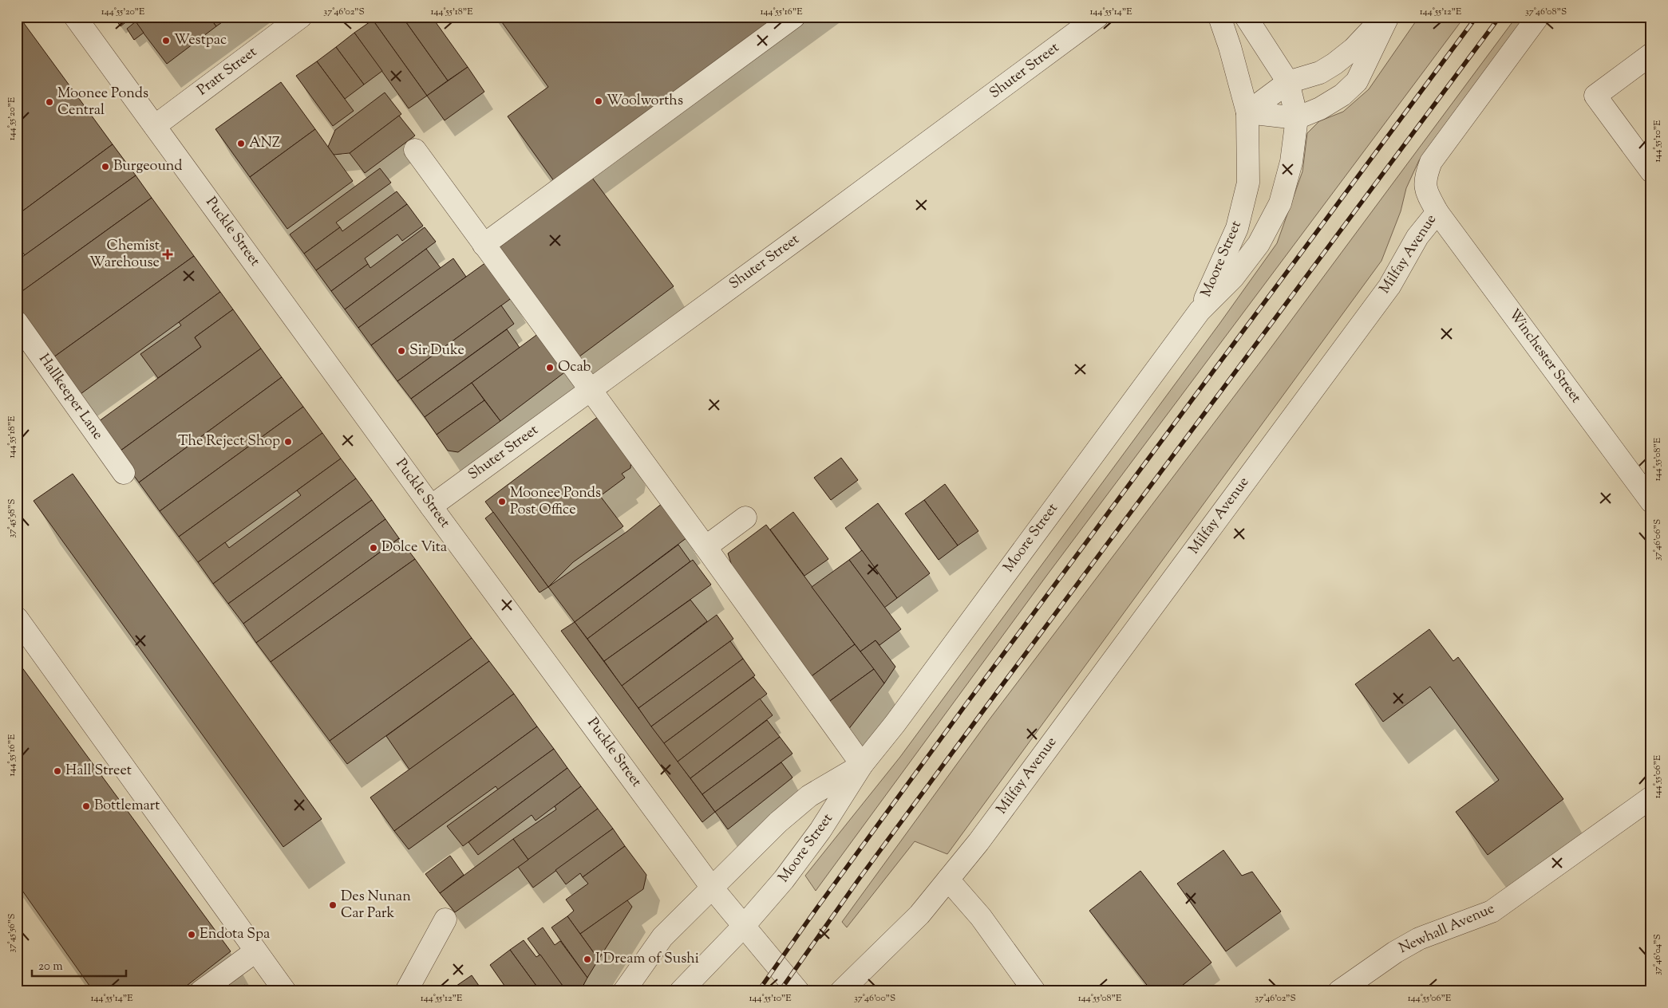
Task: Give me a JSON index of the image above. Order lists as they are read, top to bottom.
{
  "streets": {
    "street": [
      "Shuter Street",
      "Pratt Street",
      "Puckle Street",
      "Milfay Avenue",
      "Moore Street",
      "Winchester Street",
      "Hallkeeper Lane",
      "Newhall Avenue"
    ]
  },
  "crossings": [
    ["Shuter Street", "Puckle Street"],
    ["Pratt Street", "Puckle Street"],
    ["Puckle Street", "Moore Street"],
    ["Milfay Avenue", "Winchester Street"]
  ],
  "places": {
    "other": [
      "Westpac",
      "Woolworths",
      "Moonee Ponds Central",
      "ANZ",
      "Burgeound",
      "Sir Duke",
      "Ocab",
      "The Reject Shop",
      "Moonee Ponds Post Office",
      "Dolce Vita",
      "Hall Street",
      "Bottlemart",
      "Des Nunan Car Park",
      "Endota Spa",
      "I Dream of Sushi"
    ],
    "health": ["Chemist Warehouse"]
  },
  "scale_bar": "20 m",
  "coordinates": [
    "144°55'20\"E",
    "37°46'02\"S",
    "144°55'18\"E",
    "144°55'16\"E",
    "144°55'14\"E",
    "144°55'12\"E",
    "37°46'08\"S",
    "144°55'10\"E",
    "144°55'08\"E",
    "37°45'58\"S",
    "37°46'06\"S",
    "144°55'06\"E",
    "37°45'56\"S",
    "37°46'04\"S",
    "37°46'00\"S"
  ]
}
